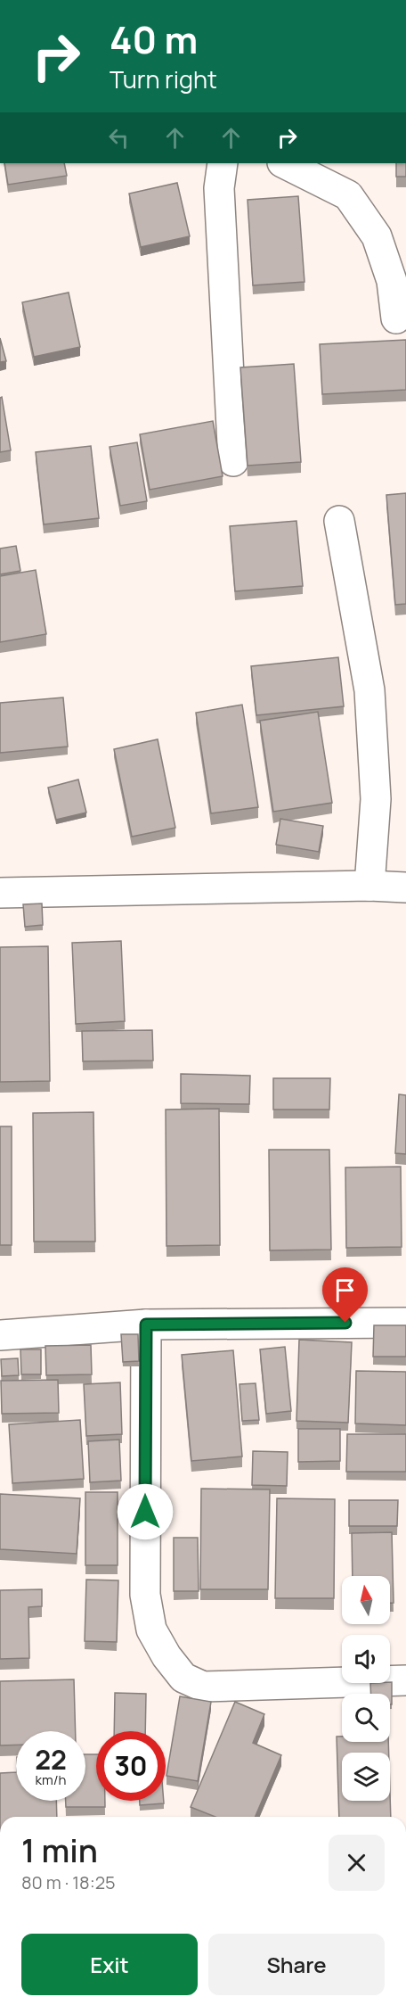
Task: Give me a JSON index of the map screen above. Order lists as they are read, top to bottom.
{
  "north": "top",
  "page": {
    "turn": ["40 m", "Turn right"],
    "speed": "22 km/h",
    "limit": "30",
    "heading": ["1 min", "80 m · 18:25"],
    "buttons": ["Exit", "Share"]
  }
}
